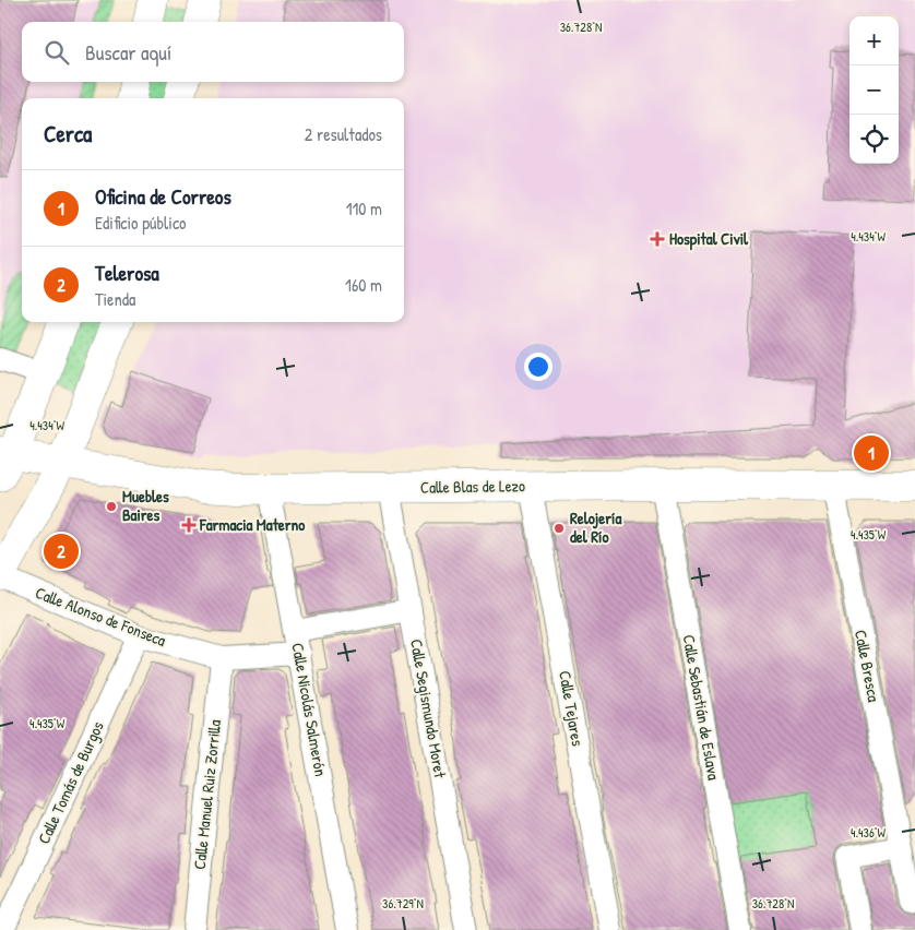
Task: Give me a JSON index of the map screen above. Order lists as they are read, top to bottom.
{
  "streets": {
    "main road": ["Calle Blas de Lezo"],
    "street": [
      "Calle Alonso de Fonseca",
      "Calle Bresca",
      "Calle Sebastián de Eslava",
      "Calle Segismundo Moret",
      "Calle Tejares",
      "Calle Nicolás Salmerón",
      "Calle Tomás de Burgos",
      "Calle Manuel Ruiz Zorrilla"
    ]
  },
  "crossings": [
    ["Calle Blas de Lezo", "Calle Bresca"],
    ["Calle Blas de Lezo", "Calle Sebastián de Eslava"],
    ["Calle Blas de Lezo", "Calle Segismundo Moret"],
    ["Calle Blas de Lezo", "Calle Tejares"],
    ["Calle Blas de Lezo", "Calle Nicolás Salmerón"],
    ["Calle Alonso de Fonseca", "Calle Nicolás Salmerón"],
    ["Calle Alonso de Fonseca", "Calle Tomás de Burgos"],
    ["Calle Alonso de Fonseca", "Calle Manuel Ruiz Zorrilla"]
  ],
  "places": {
    "health": ["Hospital Civil", "Farmacia Materno"],
    "other": ["Muebles Baires", "Relojería del Río"]
  },
  "page": {
    "map_buttons": ["+", "−"],
    "search": "Buscar aquí",
    "heading": ["Cerca", "2 resultados"],
    "list": [
      {
        "mark": "1",
        "name": "Oficina de Correos",
        "note": "Edificio público",
        "value": "110 m"
      },
      {
        "mark": "2",
        "name": "Telerosa",
        "note": "Tienda",
        "value": "160 m"
      }
    ],
    "pins": ["1", "2"]
  },
  "coordinates": [
    "36.728°N",
    "4.434°W",
    "4.435°W",
    "4.436°W",
    "36.729°N"
  ]
}
